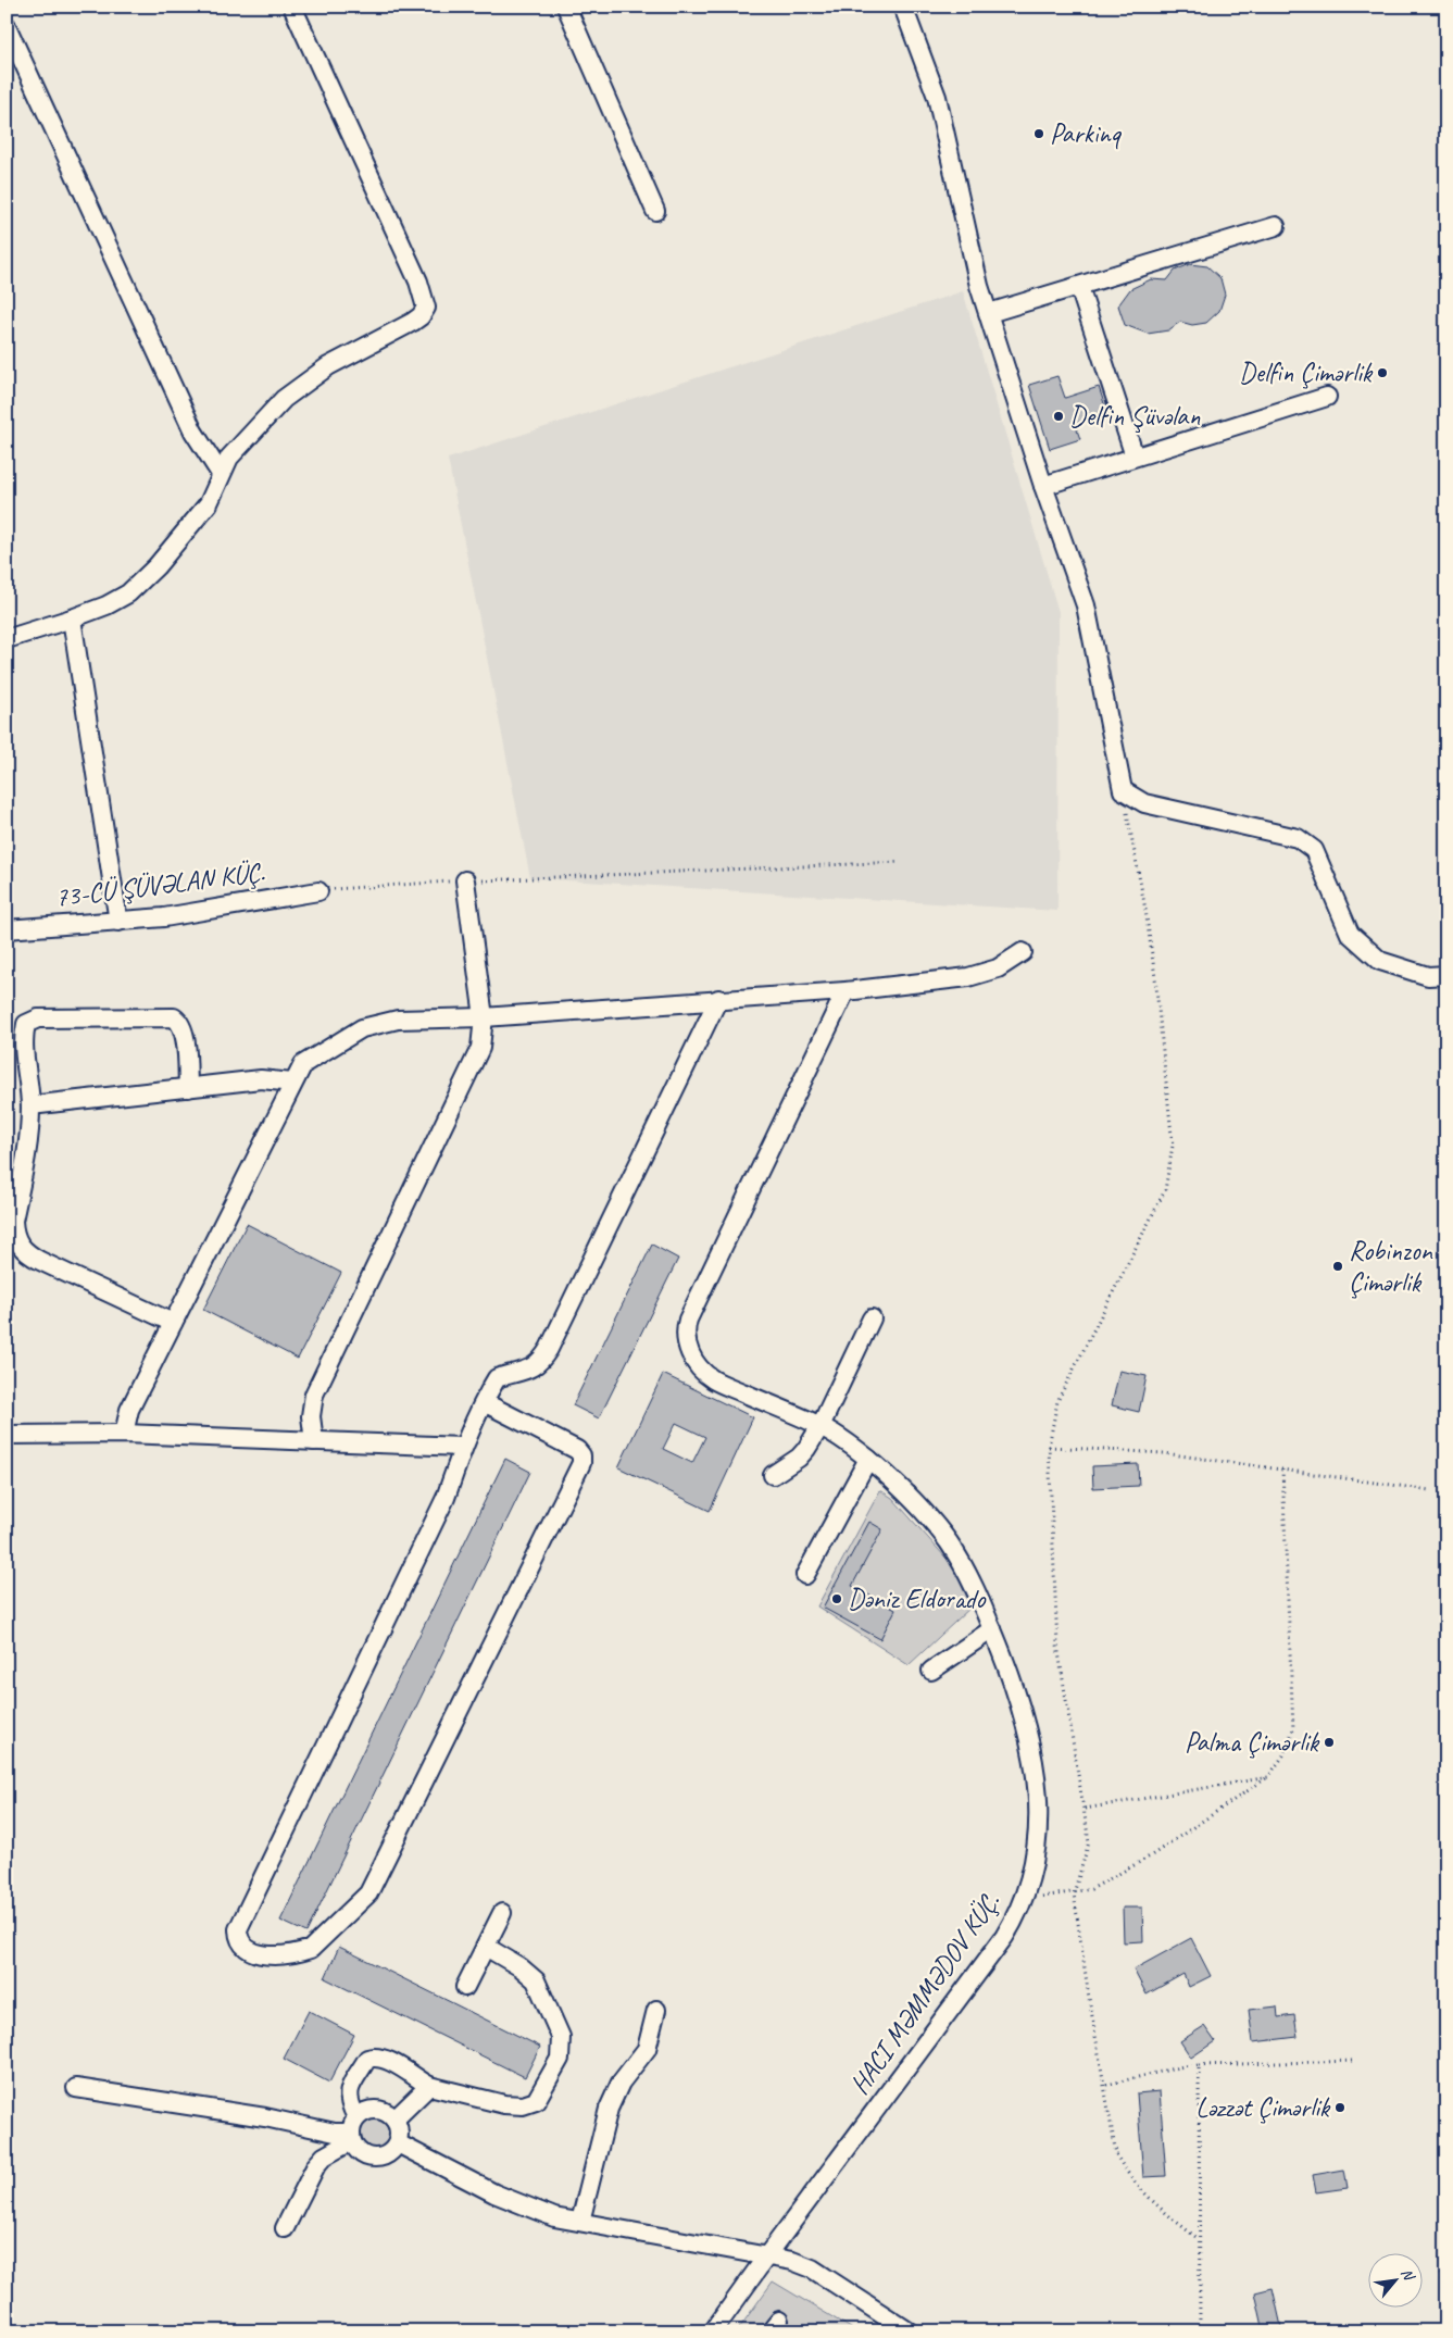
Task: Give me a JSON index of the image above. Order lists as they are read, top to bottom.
{
  "streets": {
    "street": ["73-CÜ ŞÜVƏLAN KÜÇ."]
  },
  "places": [
    "Parkinq",
    "Delfin Çimərlik",
    "Delfin Şüvəlan",
    "Robinzon Çimərlik",
    "Dəniz Eldorado",
    "Palma Çimərlik",
    "Ləzzət Çimərlik"
  ],
  "north": "top right"
}
